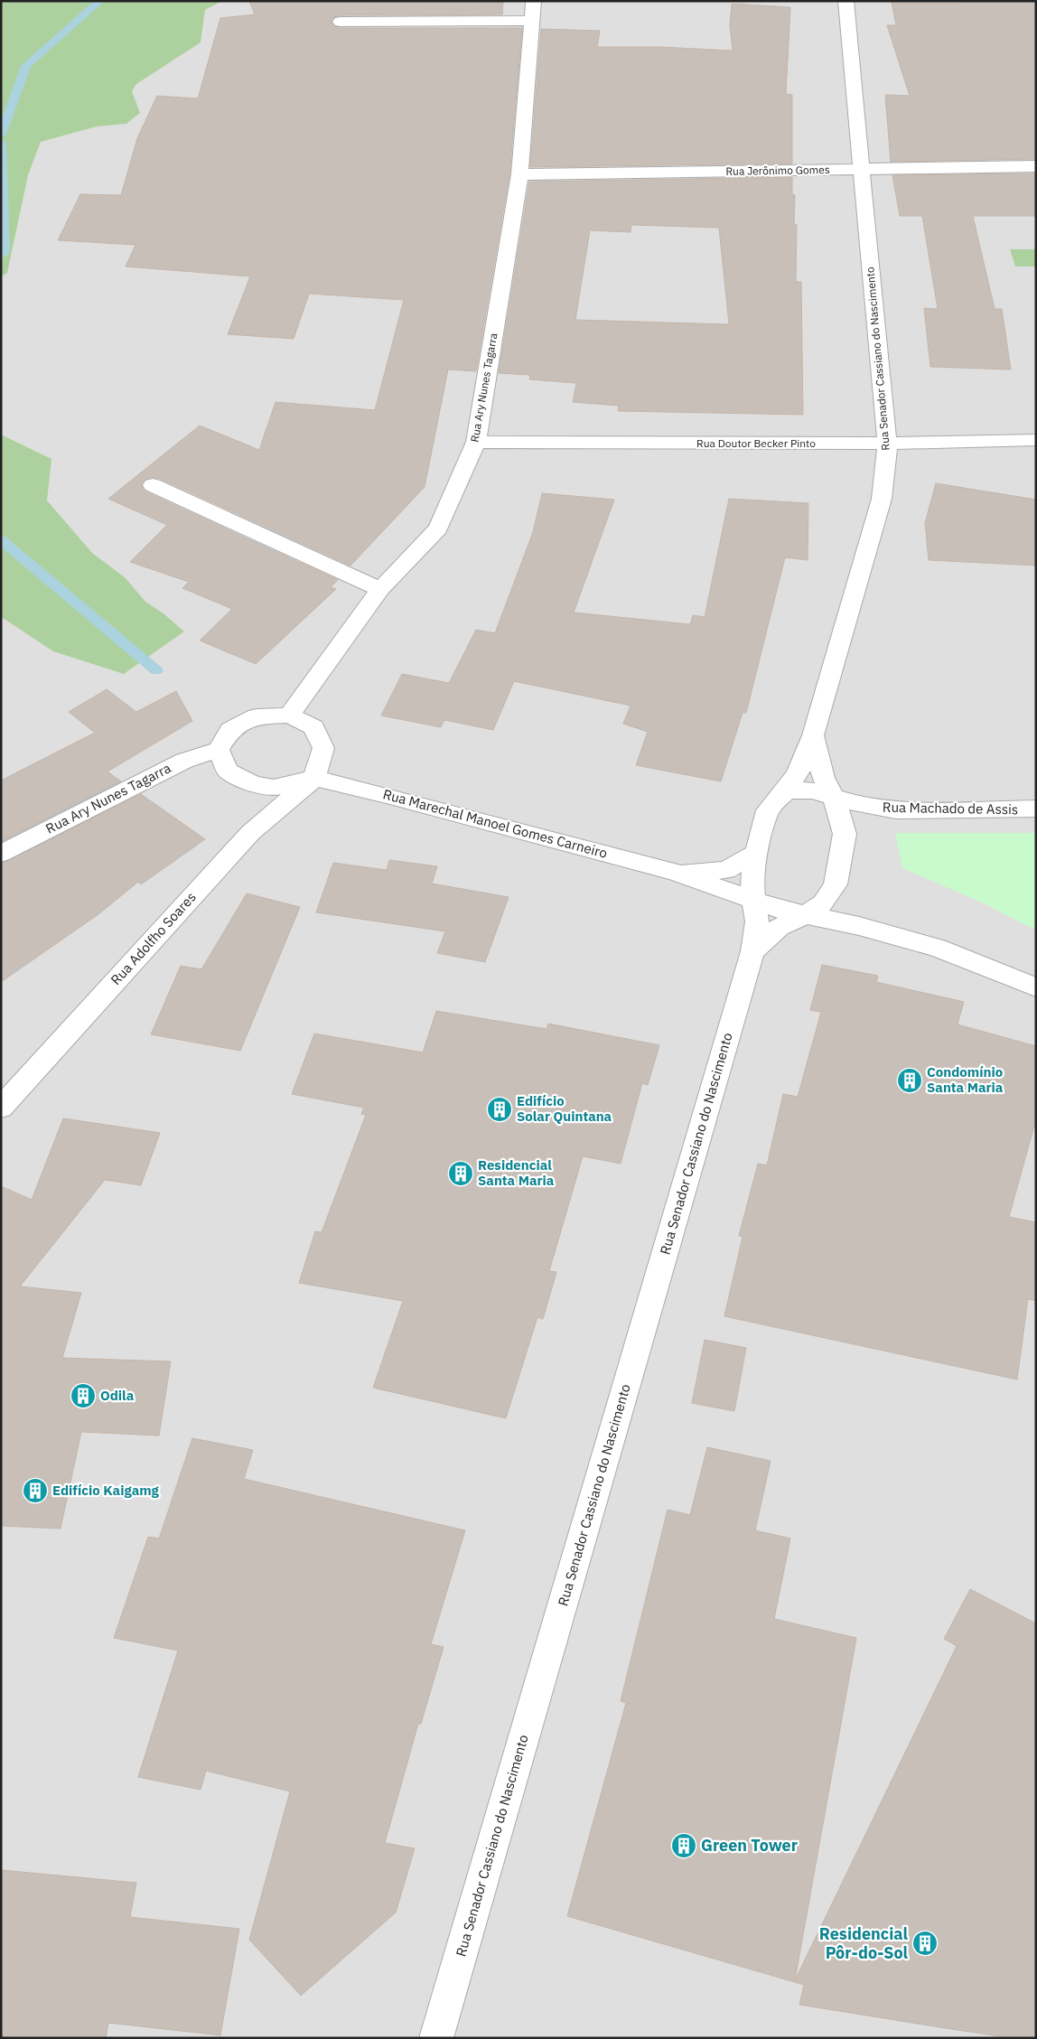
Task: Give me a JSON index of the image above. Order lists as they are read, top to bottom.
{
  "streets": {
    "street": [
      "Rua Jerônimo Gomes",
      "Rua Senador Cassiano do Nascimento",
      "Rua Ary Nunes Tagarra",
      "Rua Doutor Becker Pinto",
      "Rua Machado de Assis",
      "Rua Marechal Manoel Gomes Carneiro",
      "Rua Adolfho Soares"
    ]
  },
  "crossings": [
    ["Rua Jerônimo Gomes", "Rua Senador Cassiano do Nascimento"],
    ["Rua Jerônimo Gomes", "Rua Ary Nunes Tagarra"],
    ["Rua Senador Cassiano do Nascimento", "Rua Doutor Becker Pinto"],
    ["Rua Senador Cassiano do Nascimento", "Rua Machado de Assis"],
    ["Rua Senador Cassiano do Nascimento", "Rua Marechal Manoel Gomes Carneiro"],
    ["Rua Ary Nunes Tagarra", "Rua Doutor Becker Pinto"],
    ["Rua Ary Nunes Tagarra", "Rua Marechal Manoel Gomes Carneiro"],
    ["Rua Ary Nunes Tagarra", "Rua Adolfho Soares"],
    ["Rua Machado de Assis", "Rua Marechal Manoel Gomes Carneiro"],
    ["Rua Marechal Manoel Gomes Carneiro", "Rua Adolfho Soares"]
  ],
  "places": {
    "building": [
      "Condomínio Santa Maria",
      "Edifício Solar Quintana",
      "Residencial Santa Maria",
      "Odila",
      "Edifício Kaigamg",
      "Green Tower",
      "Residencial Pôr-do-Sol"
    ]
  }
}
